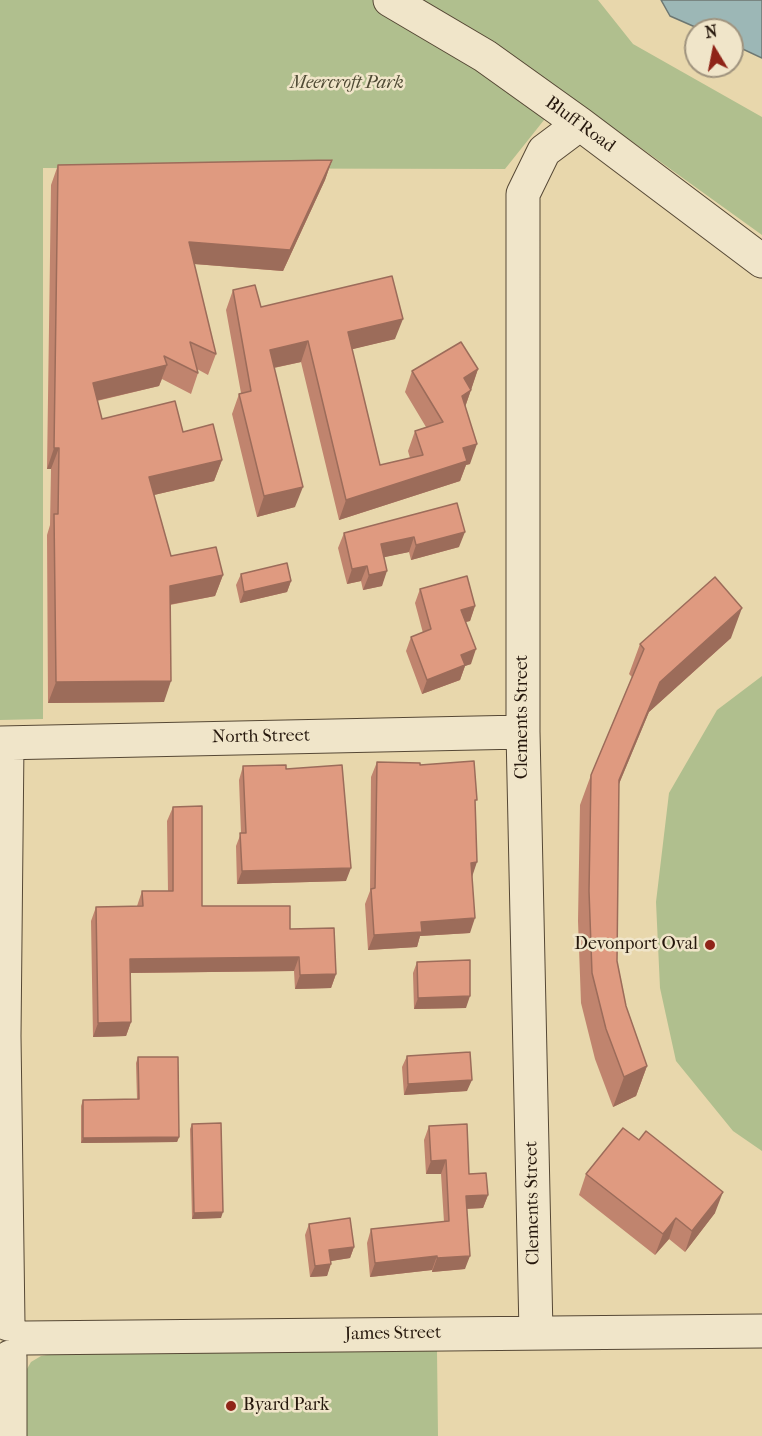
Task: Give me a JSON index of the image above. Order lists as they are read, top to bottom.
{
  "streets": {
    "street": [
      "Bluff Road",
      "Clements Street",
      "North Street",
      "James Street"
    ]
  },
  "crossings": [
    ["Bluff Road", "Clements Street"],
    ["Clements Street", "North Street"],
    ["Clements Street", "James Street"]
  ],
  "parks": ["Meercroft Park"],
  "places": ["Devonport Oval", "Byard Park"],
  "north": "top"
}
